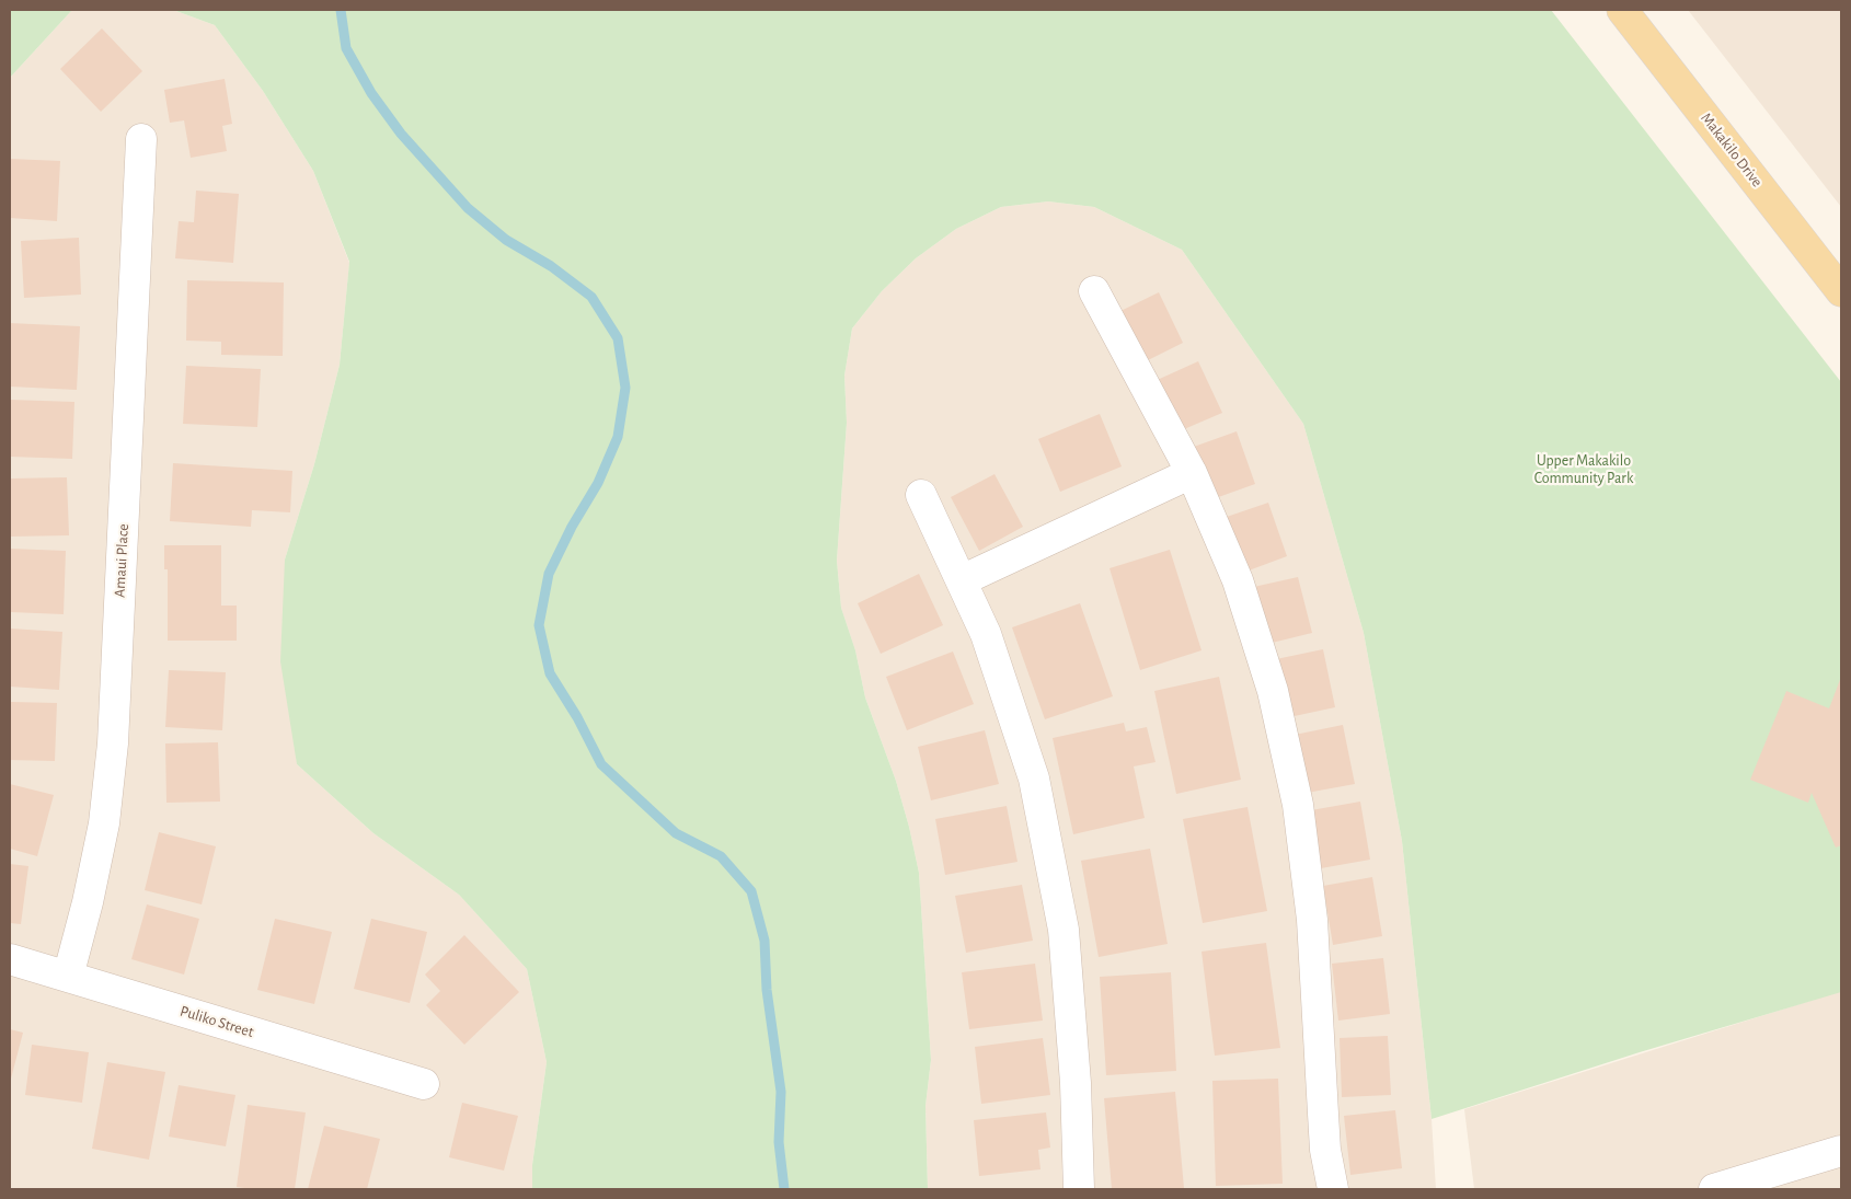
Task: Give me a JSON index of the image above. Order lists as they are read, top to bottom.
{
  "streets": {
    "main road": ["Makakilo Drive"],
    "street": ["Amaui Place", "Puliko Street"]
  },
  "crossings": [
    ["Amaui Place", "Puliko Street"]
  ],
  "parks": ["Upper Makakilo Community Park"]
}
